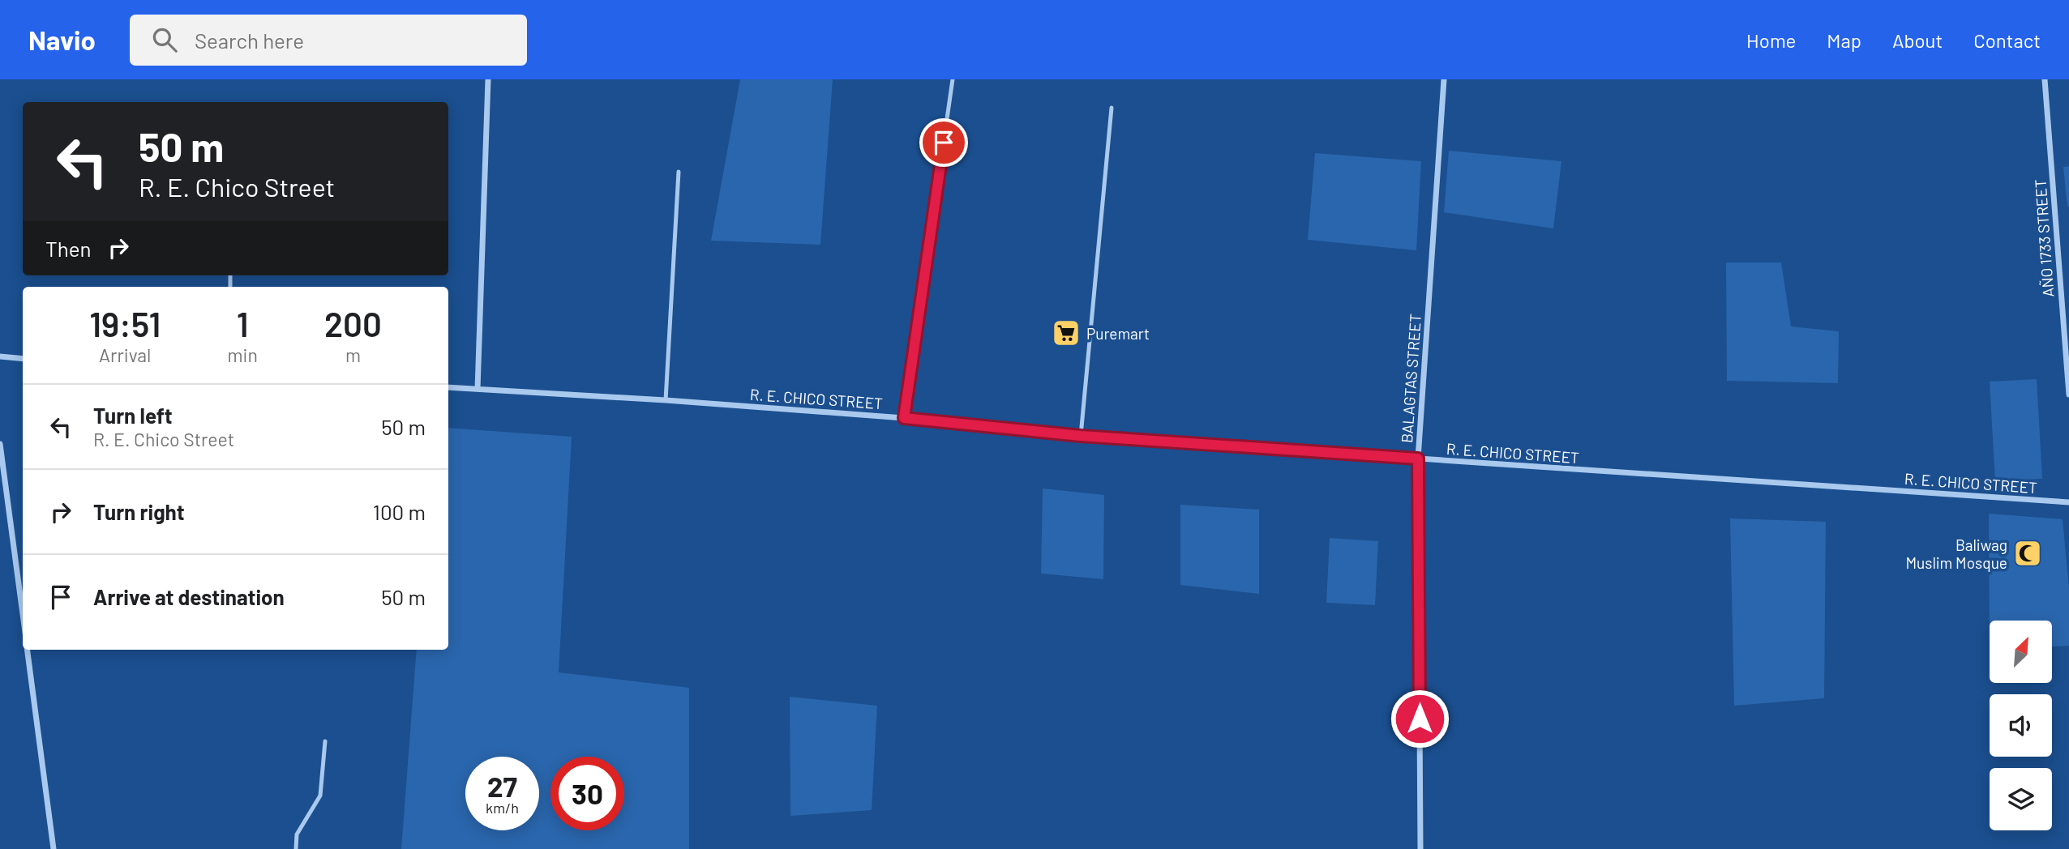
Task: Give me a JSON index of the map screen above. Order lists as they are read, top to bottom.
{
  "streets": {
    "street": ["AÑO 1733 STREET", "BALAGTAS STREET", "R. E. CHICO STREET"]
  },
  "crossings": [
    ["BALAGTAS STREET", "R. E. CHICO STREET"]
  ],
  "places": {
    "supermarket": ["Puremart"],
    "mosque": ["Baliwag Muslim Mosque"]
  },
  "north": "top right",
  "page": {
    "header": "Navio",
    "search": "Search here",
    "nav": [
      "Home",
      "Map",
      "About",
      "Contact"
    ],
    "turn": ["50 m", "R. E. Chico Street"],
    "then": "Then",
    "eta": [
      "19:51",
      "Arrival",
      "1",
      "min",
      "200",
      "m"
    ],
    "list": [
      {
        "name": "Turn left",
        "note": "R. E. Chico Street",
        "value": "50 m"
      },
      {
        "name": "Turn right",
        "value": "100 m"
      },
      {
        "name": "Arrive at destination",
        "value": "50 m"
      }
    ],
    "speed": "27 km/h",
    "limit": "30"
  }
}
